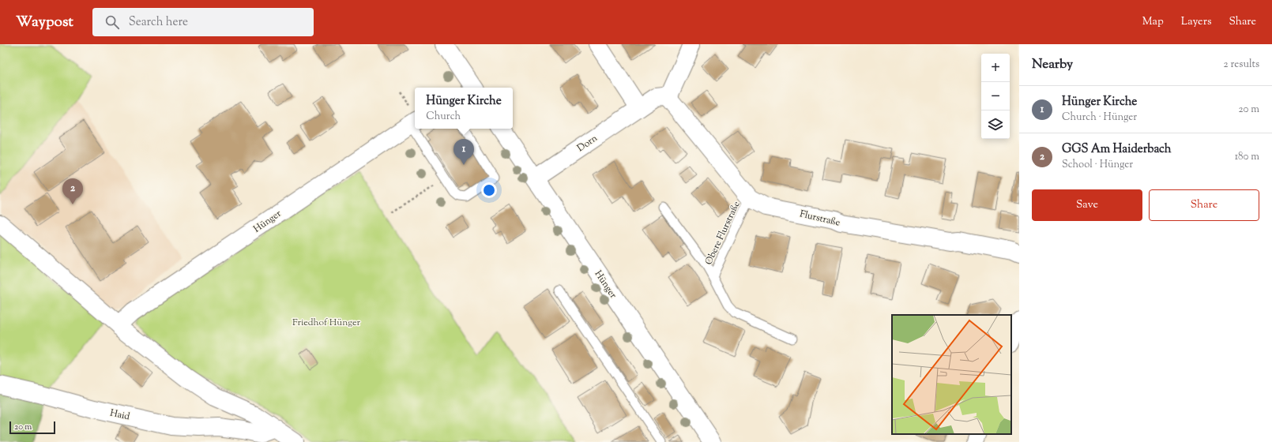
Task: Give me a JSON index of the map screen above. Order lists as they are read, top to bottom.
{
  "streets": {
    "street": [
      "Dorn",
      "Flurstraße",
      "Hünger",
      "Haid"
    ],
    "lane": ["Obere Flurstraße"]
  },
  "crossings": [
    ["Dorn", "Flurstraße"],
    ["Dorn", "Hünger"],
    ["Flurstraße", "Obere Flurstraße"]
  ],
  "parks": ["Friedhof Hünger"],
  "scale_bar": "20 m",
  "page": {
    "header": "Waypost",
    "search": "Search here",
    "nav": ["Map", "Layers", "Share"],
    "heading": ["Nearby", "2 results"],
    "map_buttons": ["+", "−"],
    "list": [
      {
        "mark": "1",
        "name": "Hünger Kirche",
        "note": "Church · Hünger",
        "value": "20 m"
      },
      {
        "mark": "2",
        "name": "GGS Am Haiderbach",
        "note": "School · Hünger",
        "value": "180 m"
      }
    ],
    "popup": ["Hünger Kirche", "Church"],
    "pins": ["1", "2"],
    "buttons": ["Save", "Share"],
    "scale": "20 m"
  }
}
